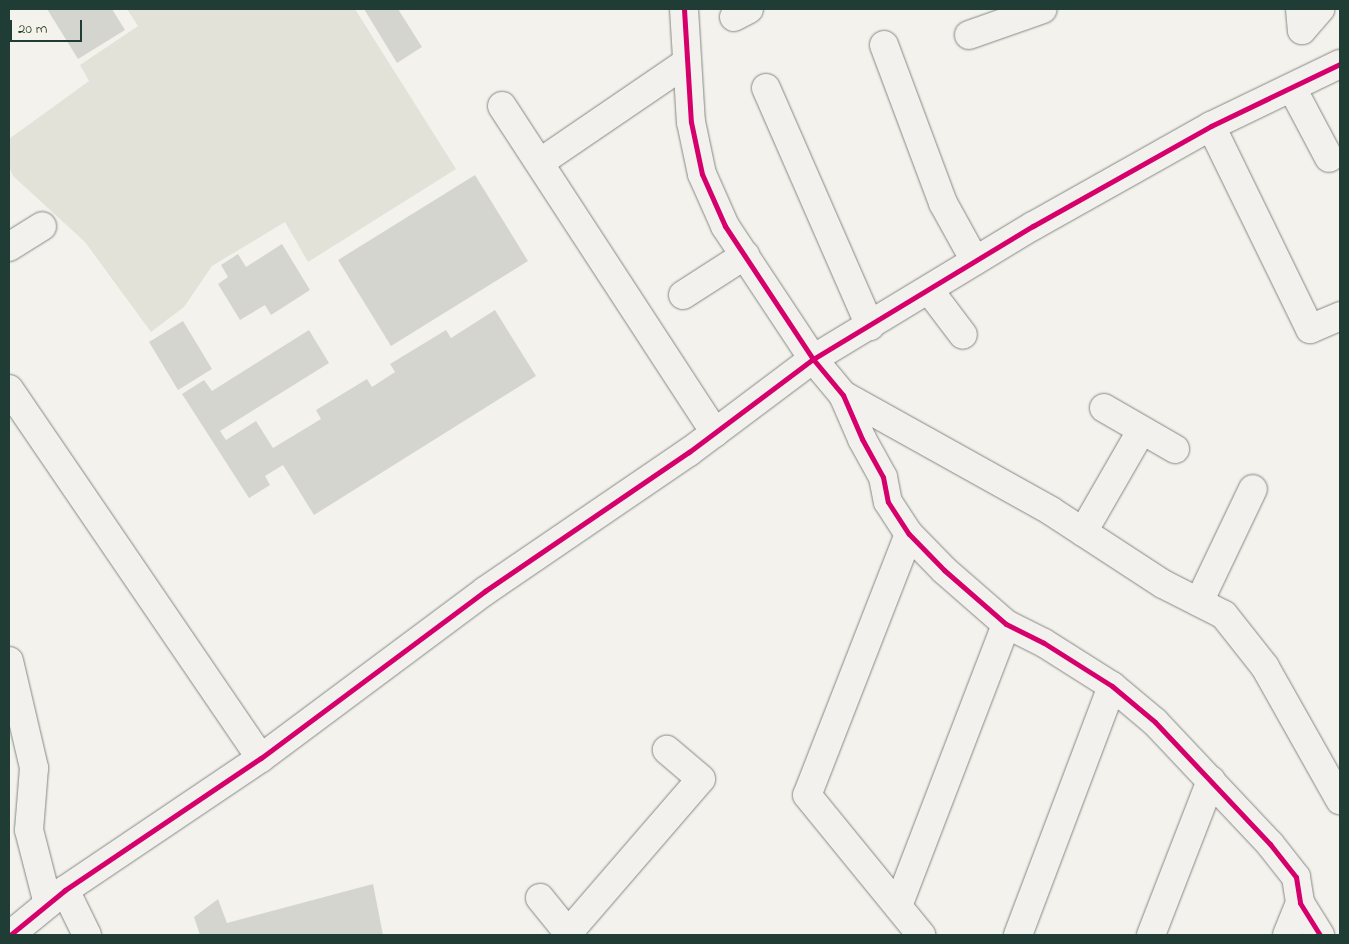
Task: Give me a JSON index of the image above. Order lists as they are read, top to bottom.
{
  "scale_bar": "20 m"
}
